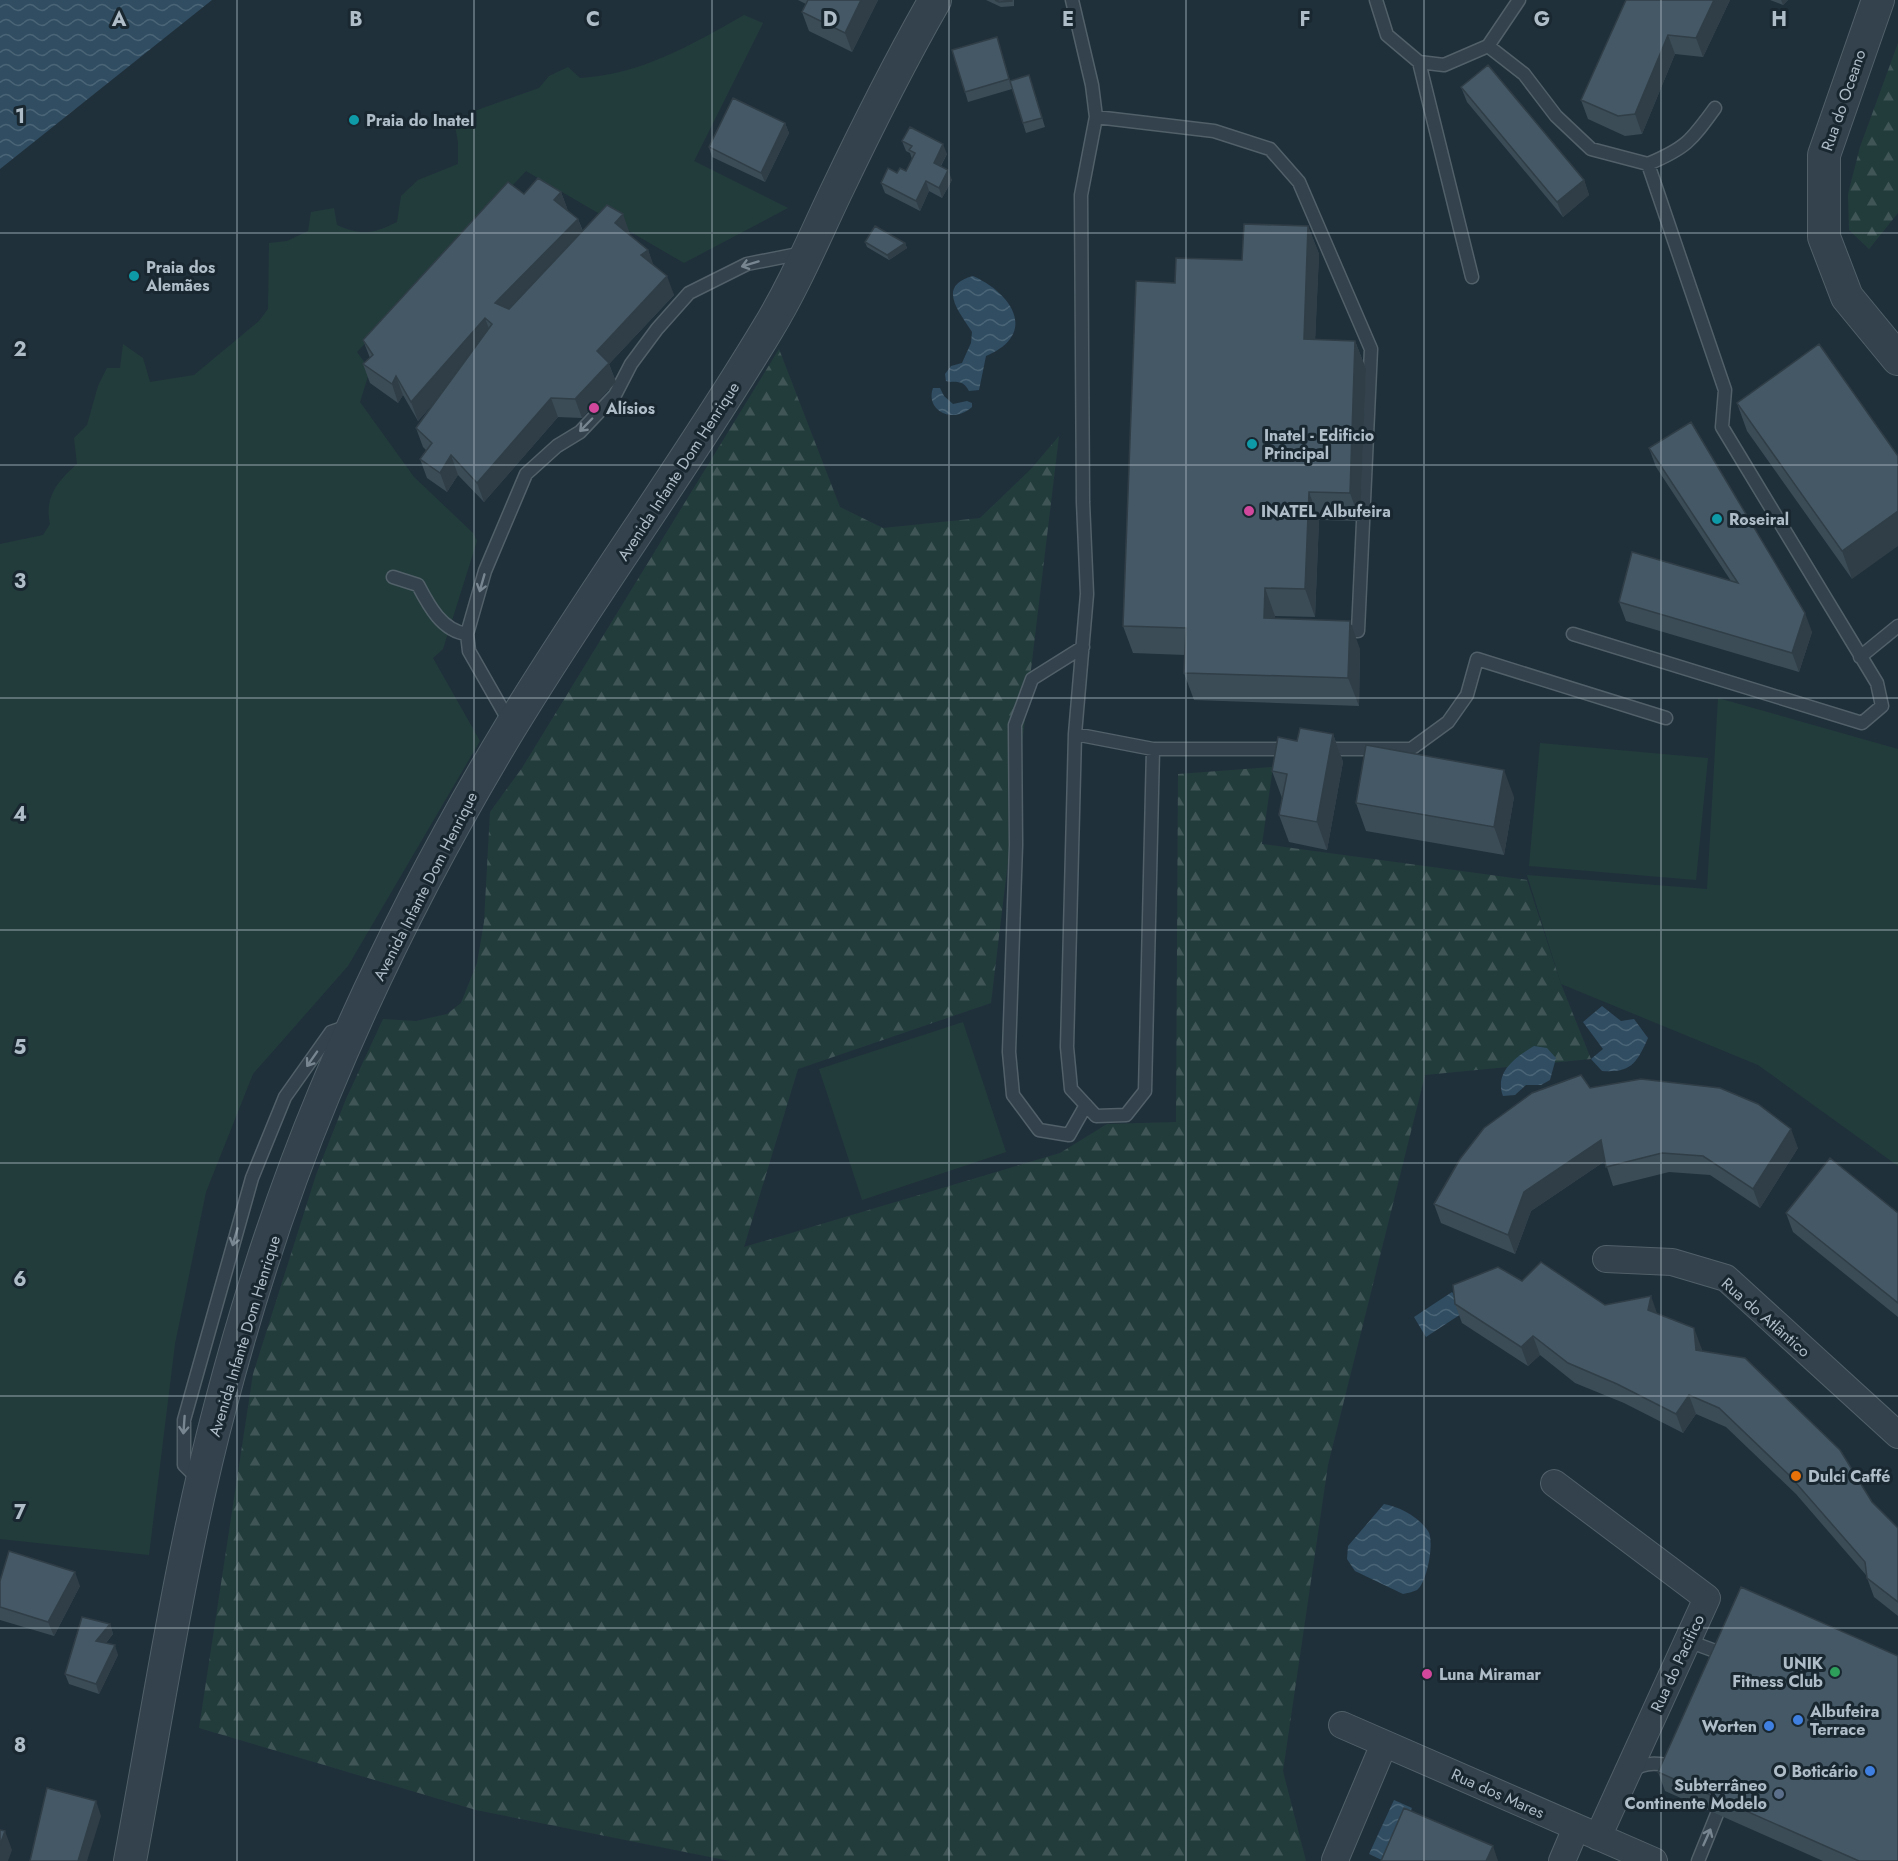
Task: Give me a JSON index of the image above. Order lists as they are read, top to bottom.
{
  "streets": {
    "street": [
      "Rua do Oceano",
      "Avenida Infante Dom Henrique",
      "Rua do Atlântico",
      "Rua do Pacifico",
      "Rua dos Mares"
    ]
  },
  "crossings": [
    ["Rua do Pacifico", "Rua dos Mares"]
  ],
  "places": [
    "Praia do Inatel",
    "Praia dos Alemães",
    "Alísios",
    "Inatel - Edificio Principal",
    "INATEL Albufeira",
    "Roseiral",
    "Dulci Caffé",
    "UNIK Fitness Club",
    "Luna Miramar",
    "Albufeira Terrace",
    "Worten",
    "O Boticário",
    "Subterrâneo Continente Modelo"
  ],
  "grid": {
    "columns": [
      "A",
      "B",
      "C",
      "D",
      "E",
      "F",
      "G",
      "H"
    ],
    "rows": [
      "1",
      "2",
      "3",
      "4",
      "5",
      "6",
      "7",
      "8"
    ]
  }
}
